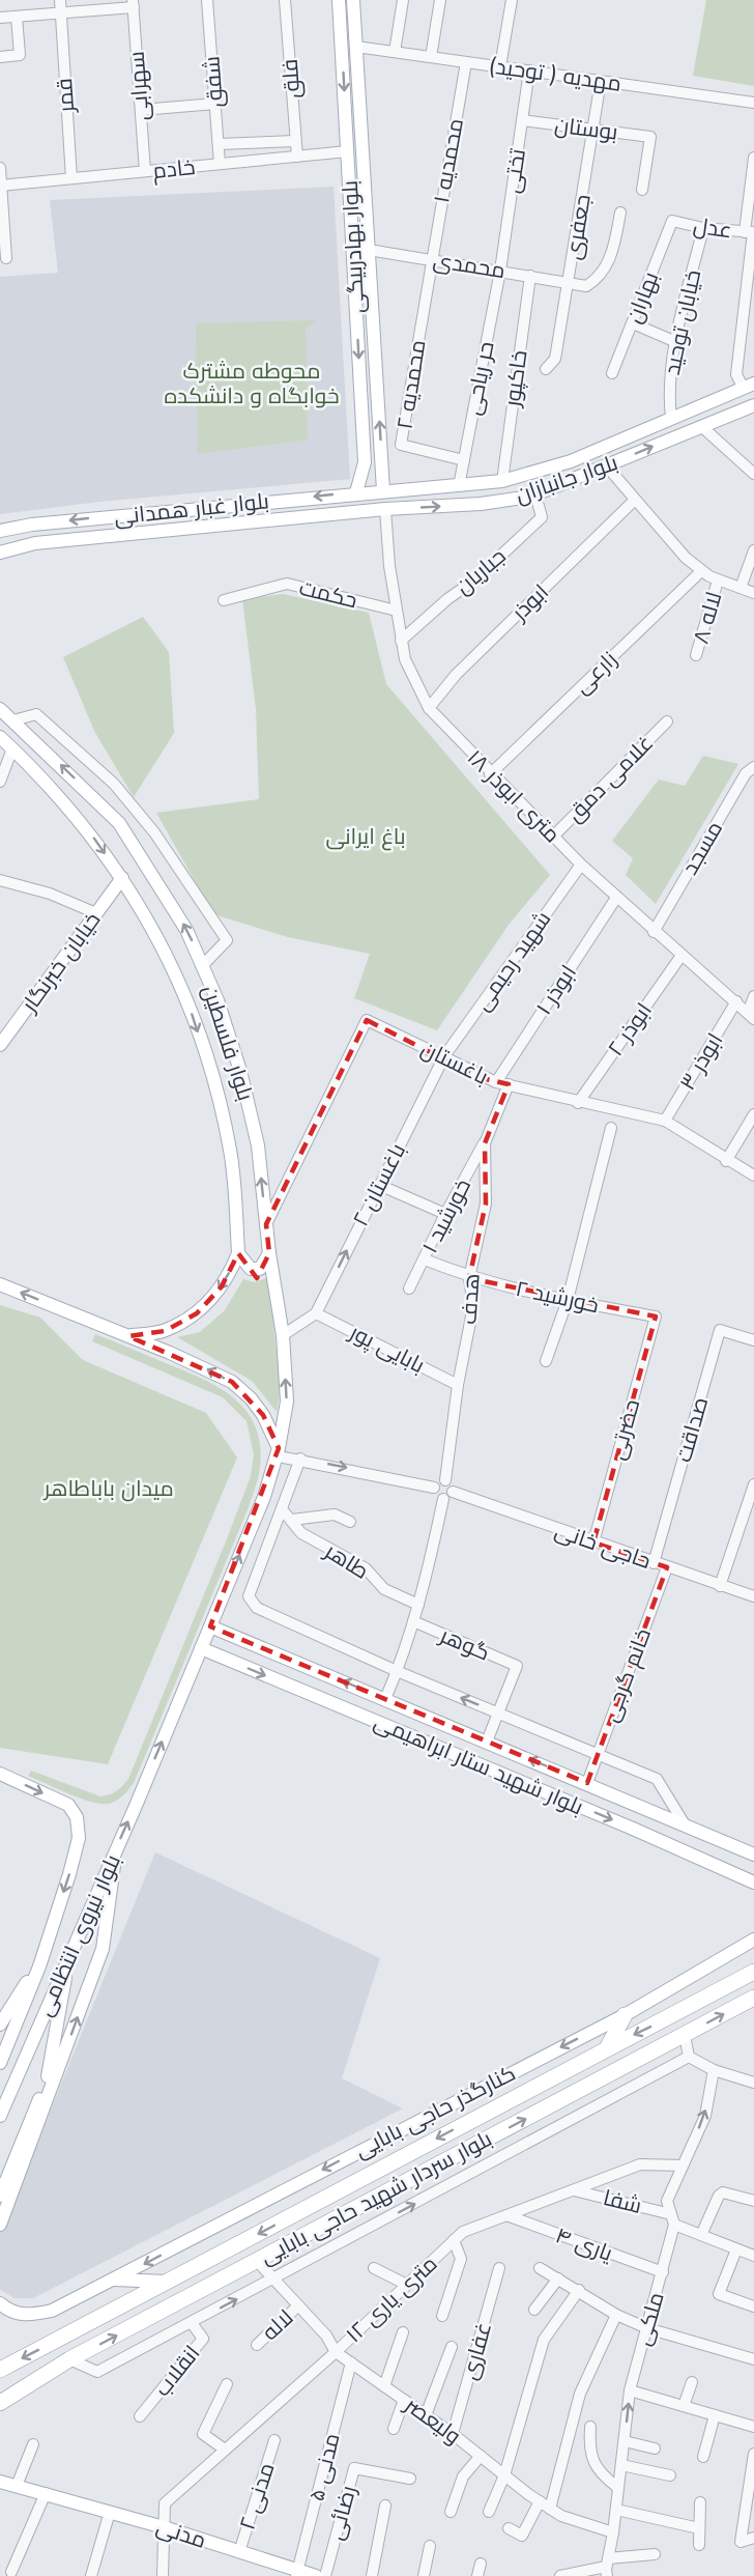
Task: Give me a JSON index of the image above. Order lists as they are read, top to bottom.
{
  "streets": {
    "highway": ["بلوار سردار شهید حاجی بابایی"],
    "main road": [
      "بلوار بهادربیگی",
      "بلوار جانبازان",
      "بلوار غبار همدانی",
      "خیابان خبرنگار",
      "بلوار فلسطین",
      "بلوار شهید ستار ابراهیمی",
      "بلوار نیروی انتظامی",
      "کنارگذر حاجی بابایی",
      "مدنی"
    ],
    "street": [
      "مهدیه ( توحید)",
      "فلق",
      "شفق",
      "سهرابی",
      "قمر",
      "بوستان",
      "محمدیه ۱",
      "خادم",
      "تختی",
      "جعفری",
      "عدل",
      "محمدی",
      "بهاران",
      "خیابان توحید",
      "حر ریاحی",
      "خاکپور",
      "محمدیه ۲",
      "جباریان",
      "حکمت",
      "ابوذر",
      "لاله ۸",
      "زارعی",
      "غلامی دمق",
      "۱۸ متری ابوذر",
      "مسجد",
      "شهید رحیمی",
      "ابوذر ۱",
      "ابوذر ۲",
      "ابوذر ۳",
      "باغستان",
      "باغستان ۲",
      "خورشید ۱",
      "خورشید ۲",
      "هدف",
      "بابایی پور",
      "حضرتی",
      "صداقت",
      "حاجی خانی",
      "طاهر",
      "گوهر",
      "خانم گرجی",
      "شفا",
      "یاری ۴",
      "۱۲ متری یاری",
      "ملکی",
      "لاله",
      "غفاری",
      "انقلاب",
      "ولیعصر",
      "مدنی ۵",
      "مدنی ۲",
      "رضائی"
    ]
  },
  "crossings": [
    ["مهدیه ( توحید)", "محمدیه ۱"],
    ["مهدیه ( توحید)", "تختی"],
    ["مهدیه ( توحید)", "جعفری"],
    ["مهدیه ( توحید)", "بلوار بهادربیگی"],
    ["فلق", "خادم"],
    ["شفق", "خادم"],
    ["سهرابی", "خادم"],
    ["قمر", "خادم"],
    ["بوستان", "تختی"],
    ["بوستان", "جعفری"],
    ["محمدیه ۱", "محمدی"],
    ["محمدیه ۱", "محمدیه ۲"],
    ["خادم", "بلوار بهادربیگی"],
    ["تختی", "محمدی"],
    ["تختی", "حر ریاحی"],
    ["جعفری", "محمدی"],
    ["عدل", "بهاران"],
    ["عدل", "خیابان توحید"],
    ["بلوار بهادربیگی", "محمدی"],
    ["بلوار بهادربیگی", "بلوار جانبازان"],
    ["بلوار بهادربیگی", "بلوار غبار همدانی"],
    ["محمدی", "حر ریاحی"],
    ["محمدی", "خاکپور"],
    ["محمدی", "محمدیه ۲"],
    ["خیابان توحید", "بلوار جانبازان"],
    ["حر ریاحی", "محمدیه ۲"],
    ["حر ریاحی", "بلوار جانبازان"],
    ["خاکپور", "بلوار جانبازان"],
    ["بلوار جانبازان", "بلوار غبار همدانی"],
    ["بلوار جانبازان", "جباریان"],
    ["بلوار جانبازان", "۱۸ متری ابوذر"],
    ["جباریان", "۱۸ متری ابوذر"],
    ["حکمت", "۱۸ متری ابوذر"],
    ["ابوذر", "۱۸ متری ابوذر"],
    ["زارعی", "۱۸ متری ابوذر"],
    ["غلامی دمق", "۱۸ متری ابوذر"],
    ["۱۸ متری ابوذر", "مسجد"],
    ["۱۸ متری ابوذر", "شهید رحیمی"],
    ["۱۸ متری ابوذر", "ابوذر ۱"],
    ["۱۸ متری ابوذر", "ابوذر ۲"],
    ["۱۸ متری ابوذر", "ابوذر ۳"],
    ["شهید رحیمی", "باغستان"],
    ["شهید رحیمی", "باغستان ۲"],
    ["خیابان خبرنگار", "بلوار فلسطین"],
    ["ابوذر ۱", "باغستان"],
    ["ابوذر ۲", "باغستان"],
    ["بلوار فلسطین", "باغستان"],
    ["ابوذر ۳", "باغستان"],
    ["باغستان", "باغستان ۲"],
    ["باغستان", "هدف"],
    ["باغستان ۲", "بابایی پور"],
    ["خورشید ۱", "خورشید ۲"],
    ["خورشید ۱", "هدف"],
    ["خورشید ۲", "هدف"],
    ["خورشید ۲", "حضرتی"],
    ["هدف", "بابایی پور"],
    ["حضرتی", "حاجی خانی"],
    ["صداقت", "حاجی خانی"],
    ["حاجی خانی", "خانم گرجی"],
    ["خانم گرجی", "بلوار شهید ستار ابراهیمی"],
    ["بلوار شهید ستار ابراهیمی", "بلوار نیروی انتظامی"],
    ["بلوار سردار شهید حاجی بابایی", "ولیعصر"],
    ["شفا", "۱۲ متری یاری"],
    ["شفا", "ملکی"],
    ["یاری ۴", "۱۲ متری یاری"],
    ["یاری ۴", "ملکی"],
    ["۱۲ متری یاری", "ملکی"],
    ["۱۲ متری یاری", "ولیعصر"],
    ["۱۲ متری یاری", "مدنی"],
    ["ملکی", "ولیعصر"],
    ["لاله", "ولیعصر"],
    ["غفاری", "ولیعصر"],
    ["ولیعصر", "مدنی ۵"],
    ["مدنی ۵", "مدنی"],
    ["مدنی ۲", "مدنی"]
  ],
  "one_way": ["باغستان ۲", "کنارگذر حاجی بابایی"],
  "parks": ["محوطه مشترک خوابگاه و دانشکده", "باغ ایرانی", "میدان باباطاهر"]
}
